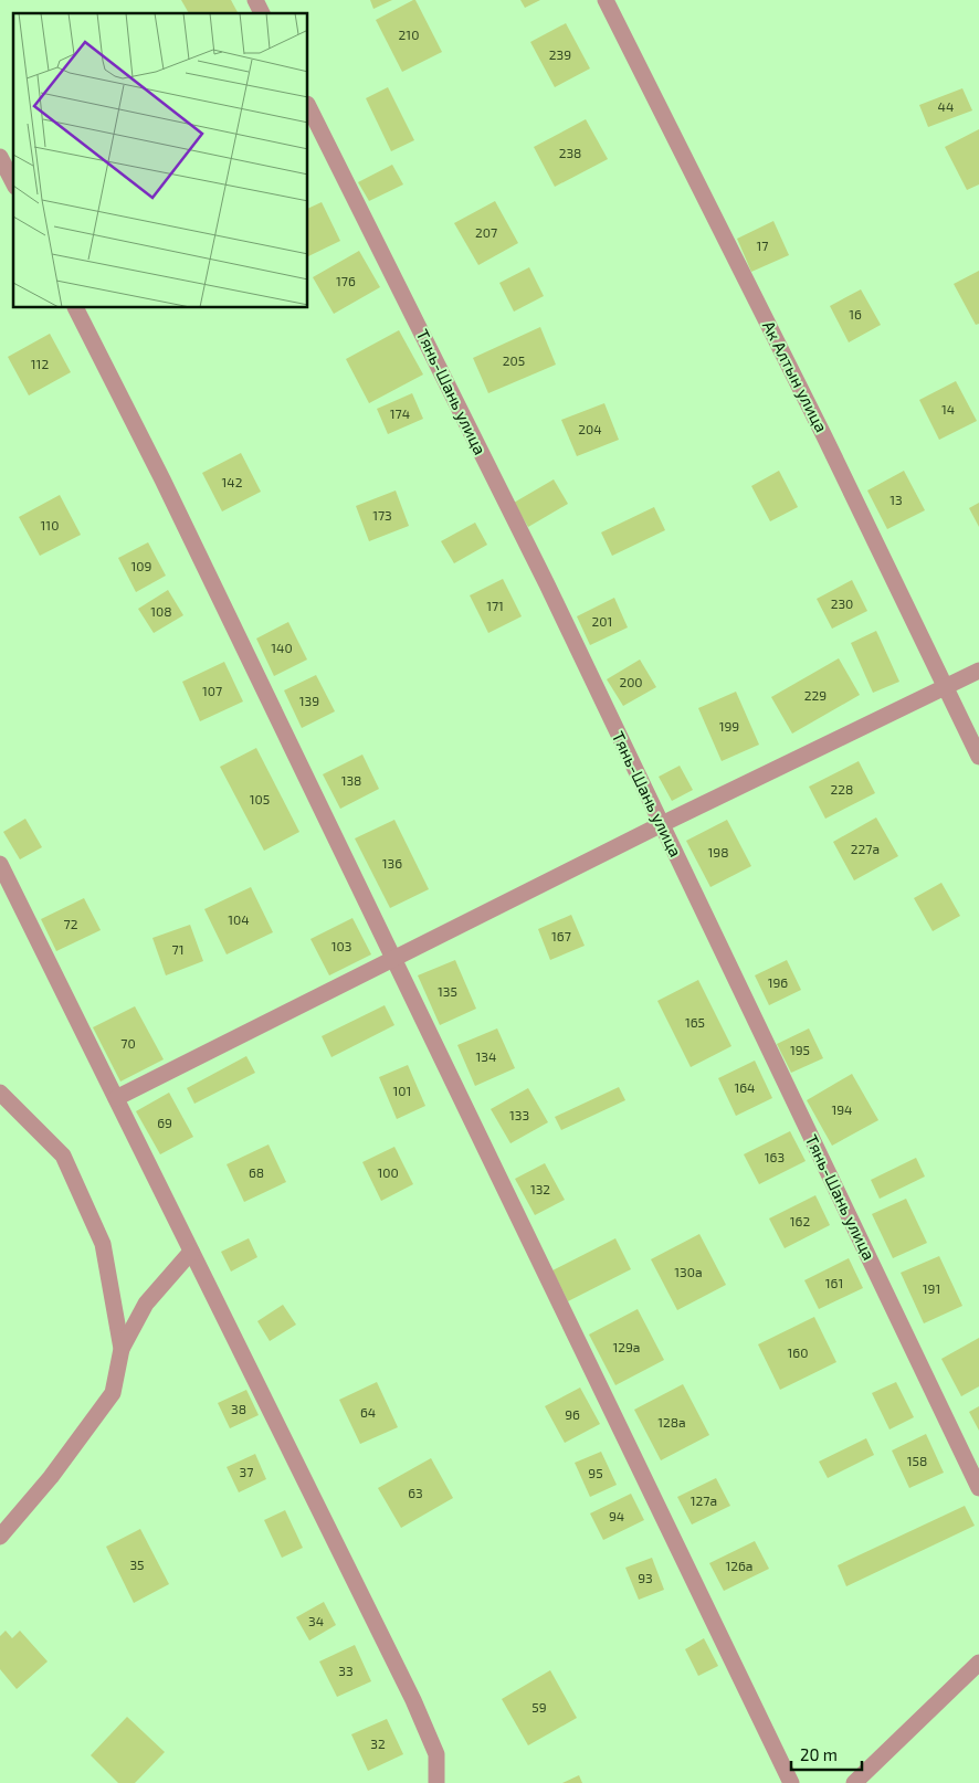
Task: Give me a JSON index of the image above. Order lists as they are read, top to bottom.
{
  "streets": {
    "street": ["Ак Алтын улица", "Тянь-Шань улица"]
  },
  "house_numbers": [
    "210",
    "239",
    "44",
    "238",
    "207",
    "17",
    "176",
    "16",
    "205",
    "112",
    "14",
    "174",
    "204",
    "142",
    "13",
    "173",
    "110",
    "109",
    "230",
    "171",
    "108",
    "201",
    "140",
    "200",
    "107",
    "229",
    "139",
    "199",
    "138",
    "228",
    "105",
    "227а",
    "198",
    "136",
    "104",
    "72",
    "167",
    "103",
    "71",
    "196",
    "135",
    "165",
    "70",
    "195",
    "134",
    "164",
    "101",
    "194",
    "133",
    "69",
    "163",
    "68",
    "100",
    "132",
    "162",
    "130а",
    "161",
    "191",
    "129а",
    "160",
    "38",
    "64",
    "96",
    "128а",
    "158",
    "37",
    "95",
    "63",
    "127а",
    "94",
    "35",
    "126а",
    "93",
    "34",
    "33",
    "59",
    "32"
  ],
  "scale_bar": "20 m"
}
